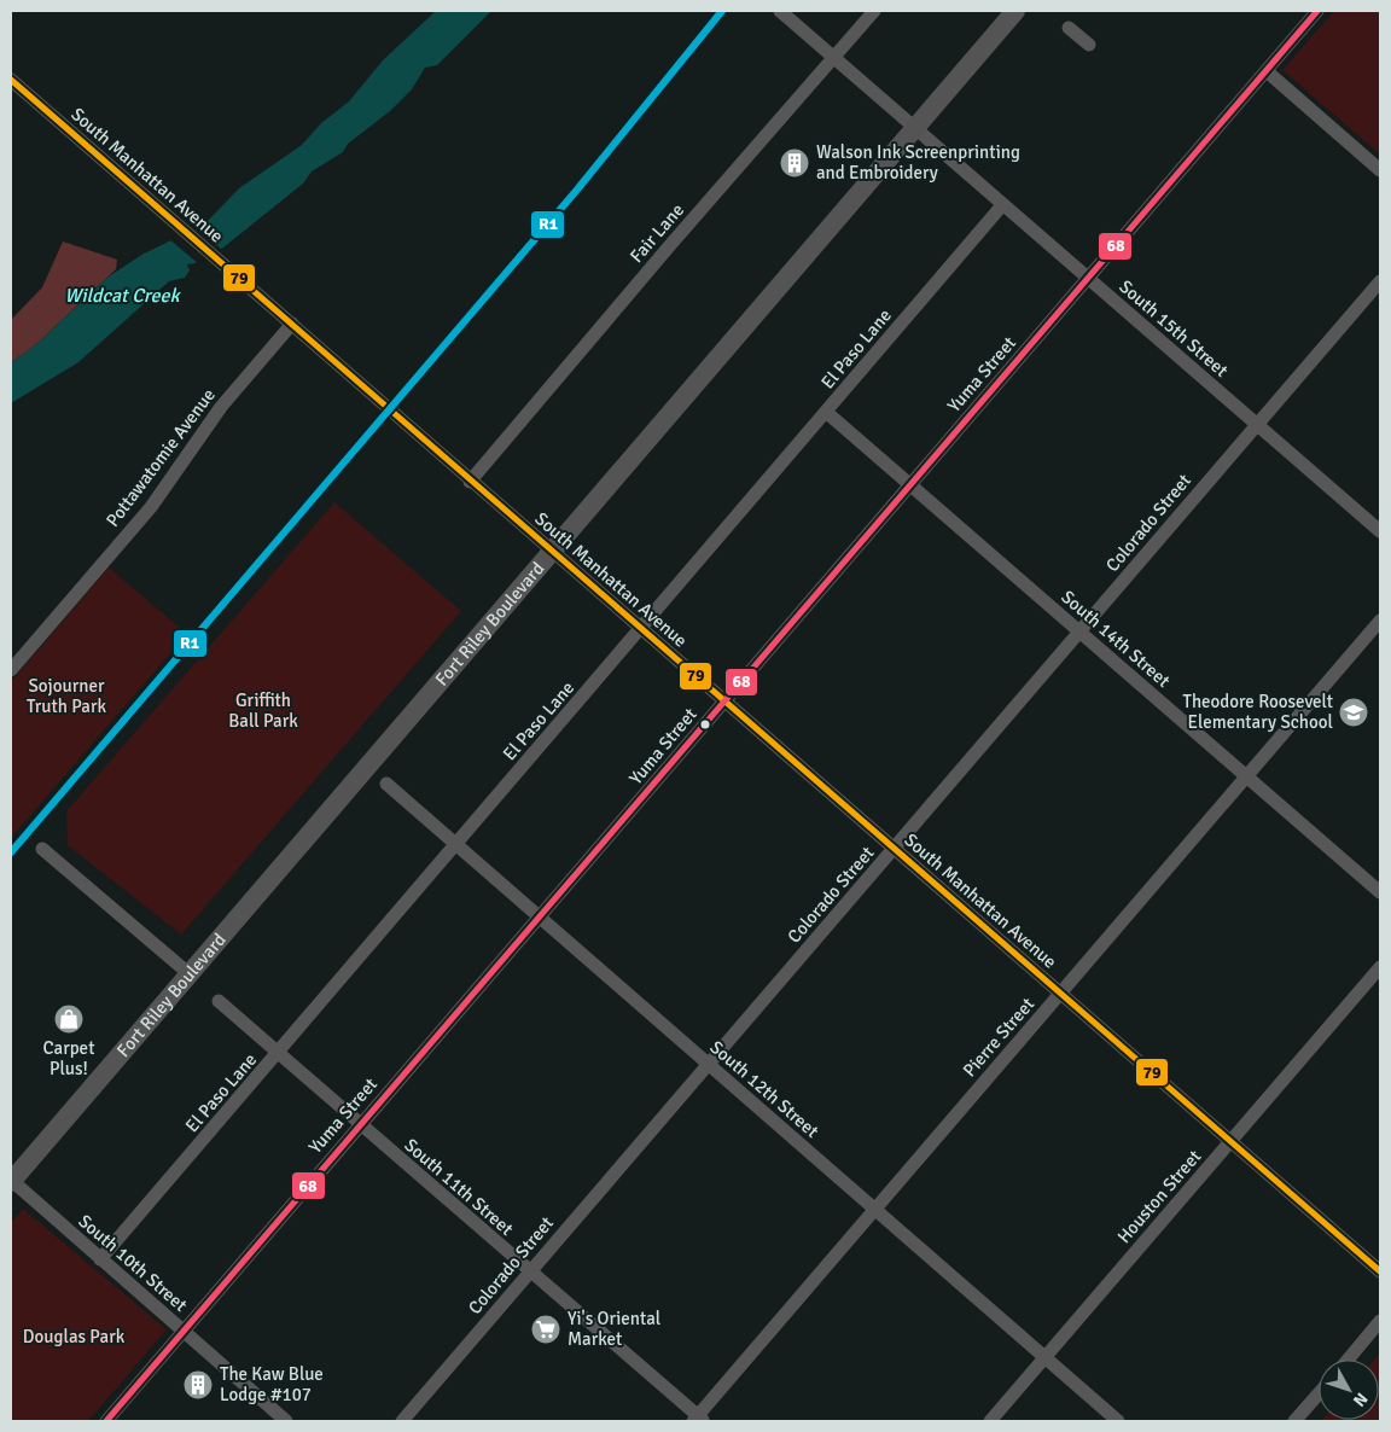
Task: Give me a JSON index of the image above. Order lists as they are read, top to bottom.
{
  "streets": {
    "highway": ["Fort Riley Boulevard"],
    "street": [
      "South Manhattan Avenue",
      "Fair Lane",
      "South 15th Street",
      "El Paso Lane",
      "Yuma Street",
      "Pottawatomie Avenue",
      "Colorado Street",
      "South 14th Street",
      "Pierre Street",
      "South 12th Street",
      "South 11th Street",
      "Houston Street",
      "South 10th Street"
    ]
  },
  "crossings": [
    ["South Manhattan Avenue", "Fair Lane"],
    ["South Manhattan Avenue", "El Paso Lane"],
    ["South Manhattan Avenue", "Yuma Street"],
    ["South Manhattan Avenue", "Pottawatomie Avenue"],
    ["South Manhattan Avenue", "Colorado Street"],
    ["South Manhattan Avenue", "Fort Riley Boulevard"],
    ["South Manhattan Avenue", "Pierre Street"],
    ["South Manhattan Avenue", "Houston Street"],
    ["Fair Lane", "South 15th Street"],
    ["South 15th Street", "El Paso Lane"],
    ["South 15th Street", "Yuma Street"],
    ["South 15th Street", "Colorado Street"],
    ["South 15th Street", "Fort Riley Boulevard"],
    ["El Paso Lane", "South 14th Street"],
    ["El Paso Lane", "South 12th Street"],
    ["El Paso Lane", "South 11th Street"],
    ["El Paso Lane", "South 10th Street"],
    ["Yuma Street", "South 14th Street"],
    ["Yuma Street", "South 12th Street"],
    ["Yuma Street", "South 11th Street"],
    ["Yuma Street", "South 10th Street"],
    ["Colorado Street", "South 14th Street"],
    ["Colorado Street", "South 12th Street"],
    ["Colorado Street", "South 11th Street"],
    ["Fort Riley Boulevard", "South 10th Street"],
    ["South 14th Street", "Pierre Street"],
    ["Pierre Street", "South 12th Street"],
    ["Pierre Street", "South 11th Street"],
    ["South 12th Street", "Houston Street"]
  ],
  "water": ["Wildcat Creek"],
  "parks": ["Sojourner Truth Park", "Griffith Ball Park", "Douglas Park"],
  "places": {
    "building": ["Walson Ink Screenprinting and Embroidery", "The Kaw Blue Lodge #107"],
    "school or university": ["Theodore Roosevelt Elementary School"],
    "shop": ["Carpet Plus!"],
    "supermarket": ["Yi's Oriental Market"]
  },
  "lines": ["transit line R1", "transit line 68", "transit line 79"],
  "north": "bottom right"
}
